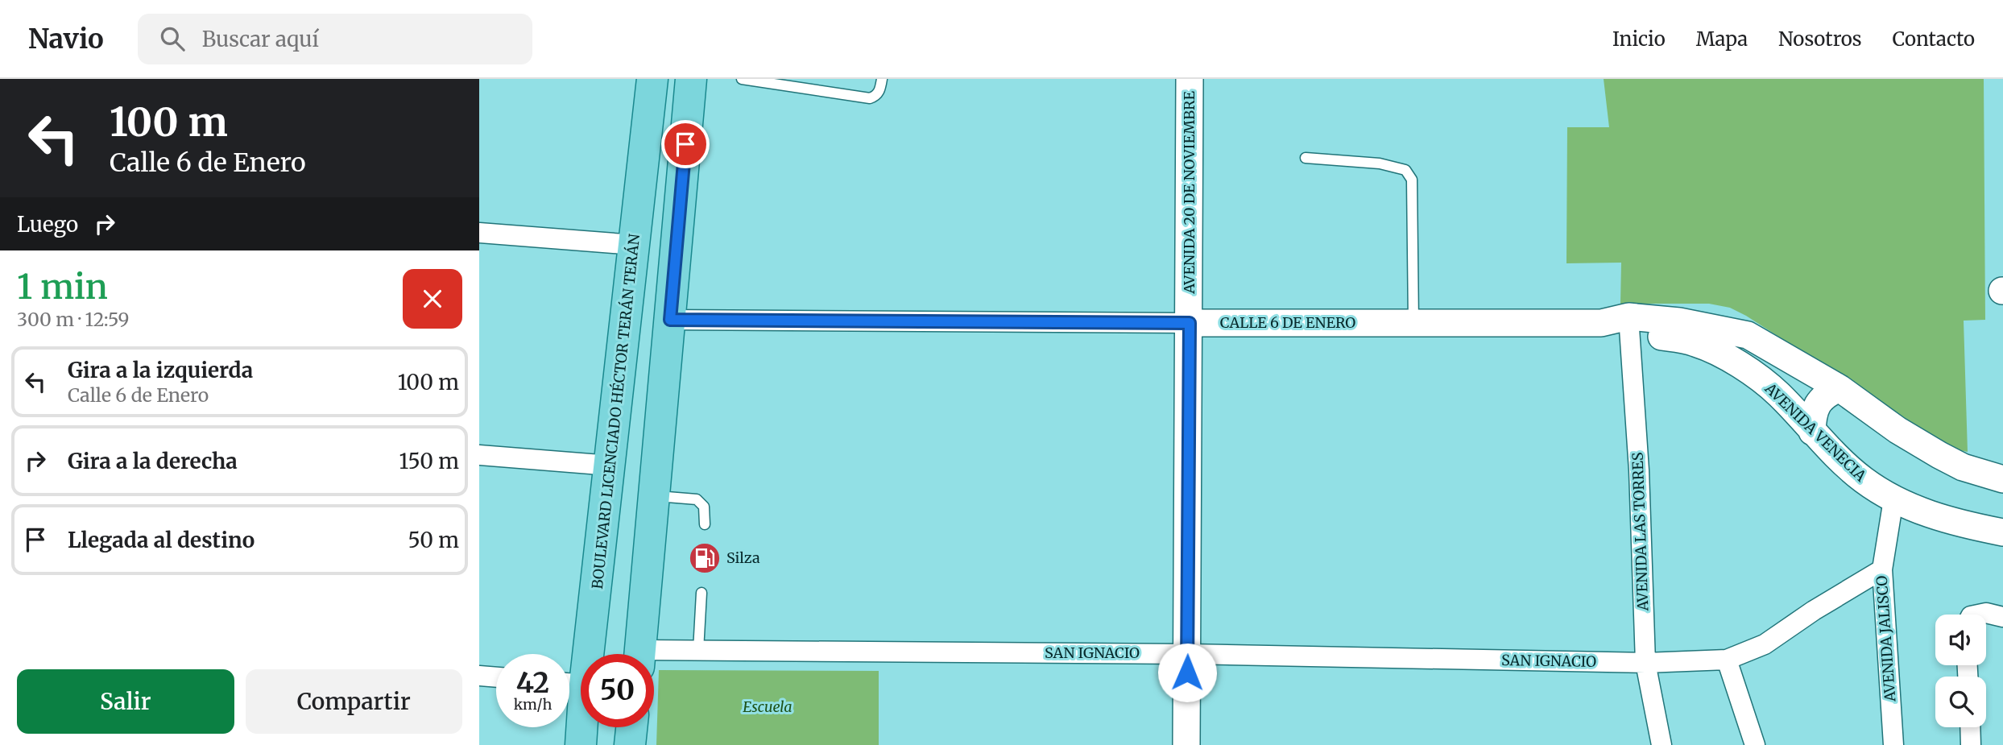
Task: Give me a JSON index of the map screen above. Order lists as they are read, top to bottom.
{
  "streets": {
    "main road": [
      "AVENIDA 20 DE NOVIEMBRE",
      "CALLE 6 DE ENERO",
      "BOULEVARD LICENCIADO HÉCTOR TERÁN TERÁN",
      "AVENIDA VENECIA"
    ],
    "street": ["AVENIDA LAS TORRES", "AVENIDA JALISCO", "SAN IGNACIO"]
  },
  "crossings": [
    ["AVENIDA 20 DE NOVIEMBRE", "CALLE 6 DE ENERO"],
    ["AVENIDA 20 DE NOVIEMBRE", "SAN IGNACIO"],
    ["CALLE 6 DE ENERO", "AVENIDA VENECIA"],
    ["CALLE 6 DE ENERO", "AVENIDA LAS TORRES"],
    ["AVENIDA VENECIA", "AVENIDA LAS TORRES"],
    ["AVENIDA VENECIA", "AVENIDA JALISCO"],
    ["AVENIDA LAS TORRES", "SAN IGNACIO"],
    ["AVENIDA JALISCO", "SAN IGNACIO"]
  ],
  "parks": ["Escuela"],
  "places": {
    "fuel station": ["Silza"]
  },
  "page": {
    "header": "Navio",
    "search": "Buscar aquí",
    "nav": [
      "Inicio",
      "Mapa",
      "Nosotros",
      "Contacto"
    ],
    "turn": ["100 m", "Calle 6 de Enero"],
    "then": "Luego",
    "heading": ["1 min", "300 m · 12:59"],
    "list": [
      {
        "name": "Gira a la izquierda",
        "note": "Calle 6 de Enero",
        "value": "100 m"
      },
      {
        "name": "Gira a la derecha",
        "value": "150 m"
      },
      {
        "name": "Llegada al destino",
        "value": "50 m"
      }
    ],
    "speed": "42 km/h",
    "limit": "50",
    "buttons": ["Salir", "Compartir"]
  }
}
